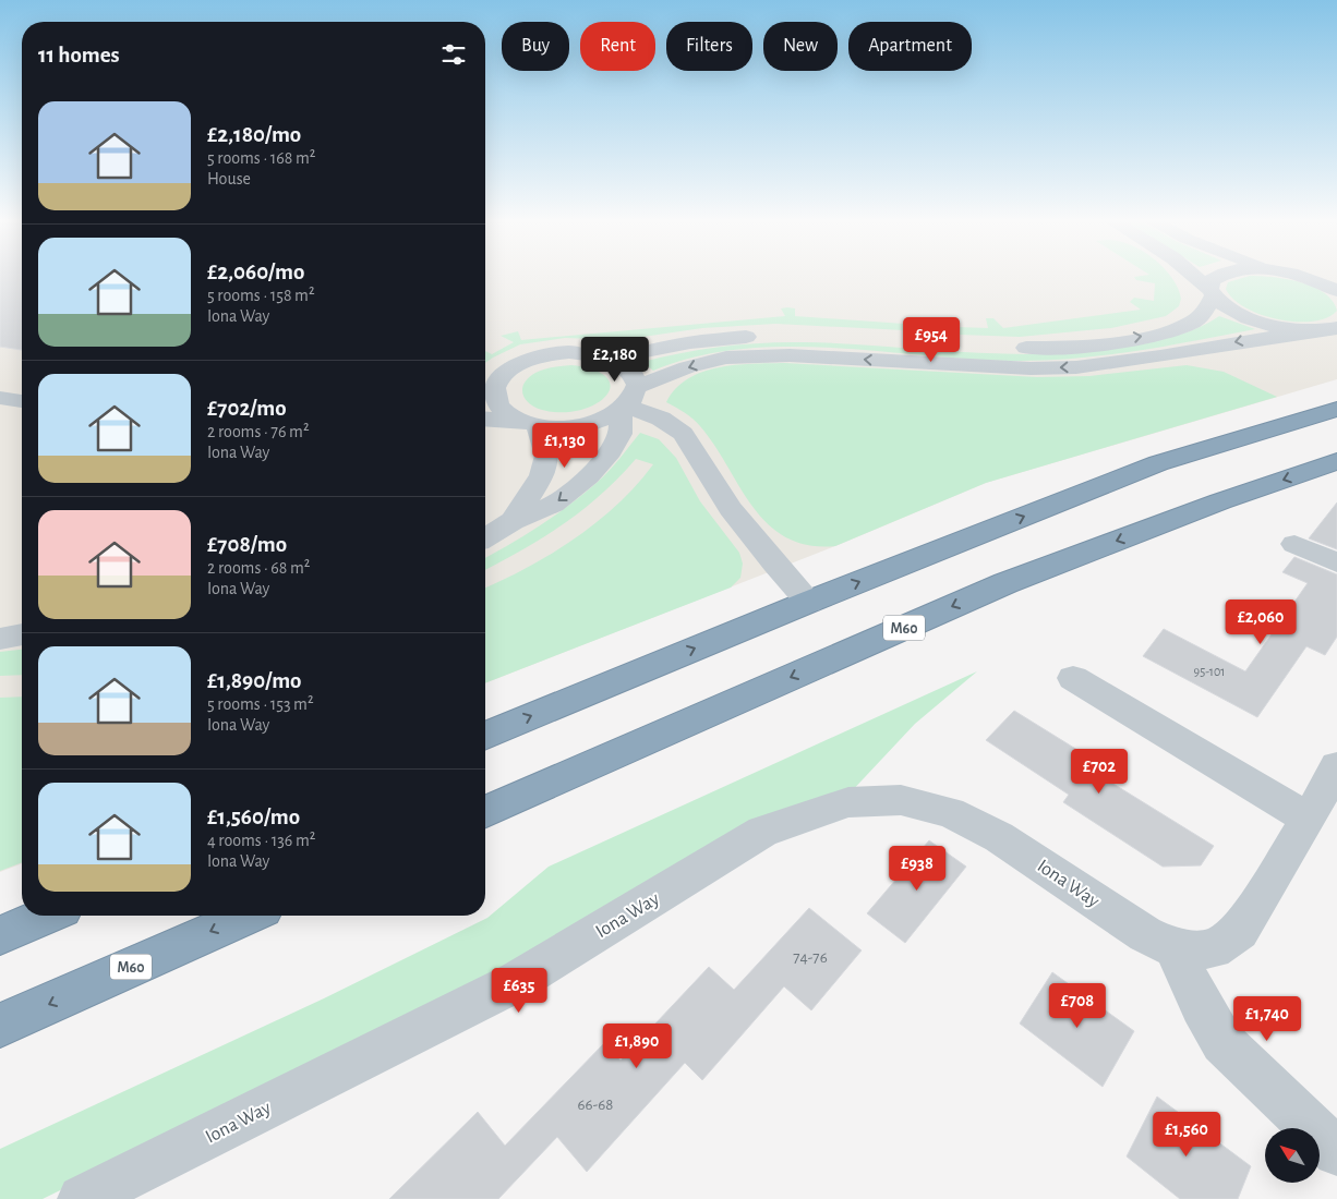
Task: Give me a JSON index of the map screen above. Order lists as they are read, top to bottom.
{
  "streets": {
    "highway": ["M60"],
    "street": ["Iona Way"]
  },
  "house_numbers": ["95-101", "74-76", "66-68"],
  "north": "top left",
  "page": {
    "chip": [
      "Buy",
      "Rent",
      "Filters",
      "New",
      "Apartment"
    ],
    "heading": "11 homes",
    "list": [
      {
        "name": "£2,180/mo",
        "note": "5 rooms · 168 m² · House"
      },
      {
        "name": "£2,060/mo",
        "note": "5 rooms · 158 m² · Iona Way"
      },
      {
        "name": "£702/mo",
        "note": "2 rooms · 76 m² · Iona Way"
      },
      {
        "name": "£708/mo",
        "note": "2 rooms · 68 m² · Iona Way"
      },
      {
        "name": "£1,890/mo",
        "note": "5 rooms · 153 m² · Iona Way"
      },
      {
        "name": "£1,560/mo",
        "note": "4 rooms · 136 m² · Iona Way"
      }
    ],
    "price": [
      "£954",
      "£2,180",
      "£1,130",
      "£2,060",
      "£702",
      "£938",
      "£635",
      "£708",
      "£1,740",
      "£1,890",
      "£1,560"
    ]
  }
}
